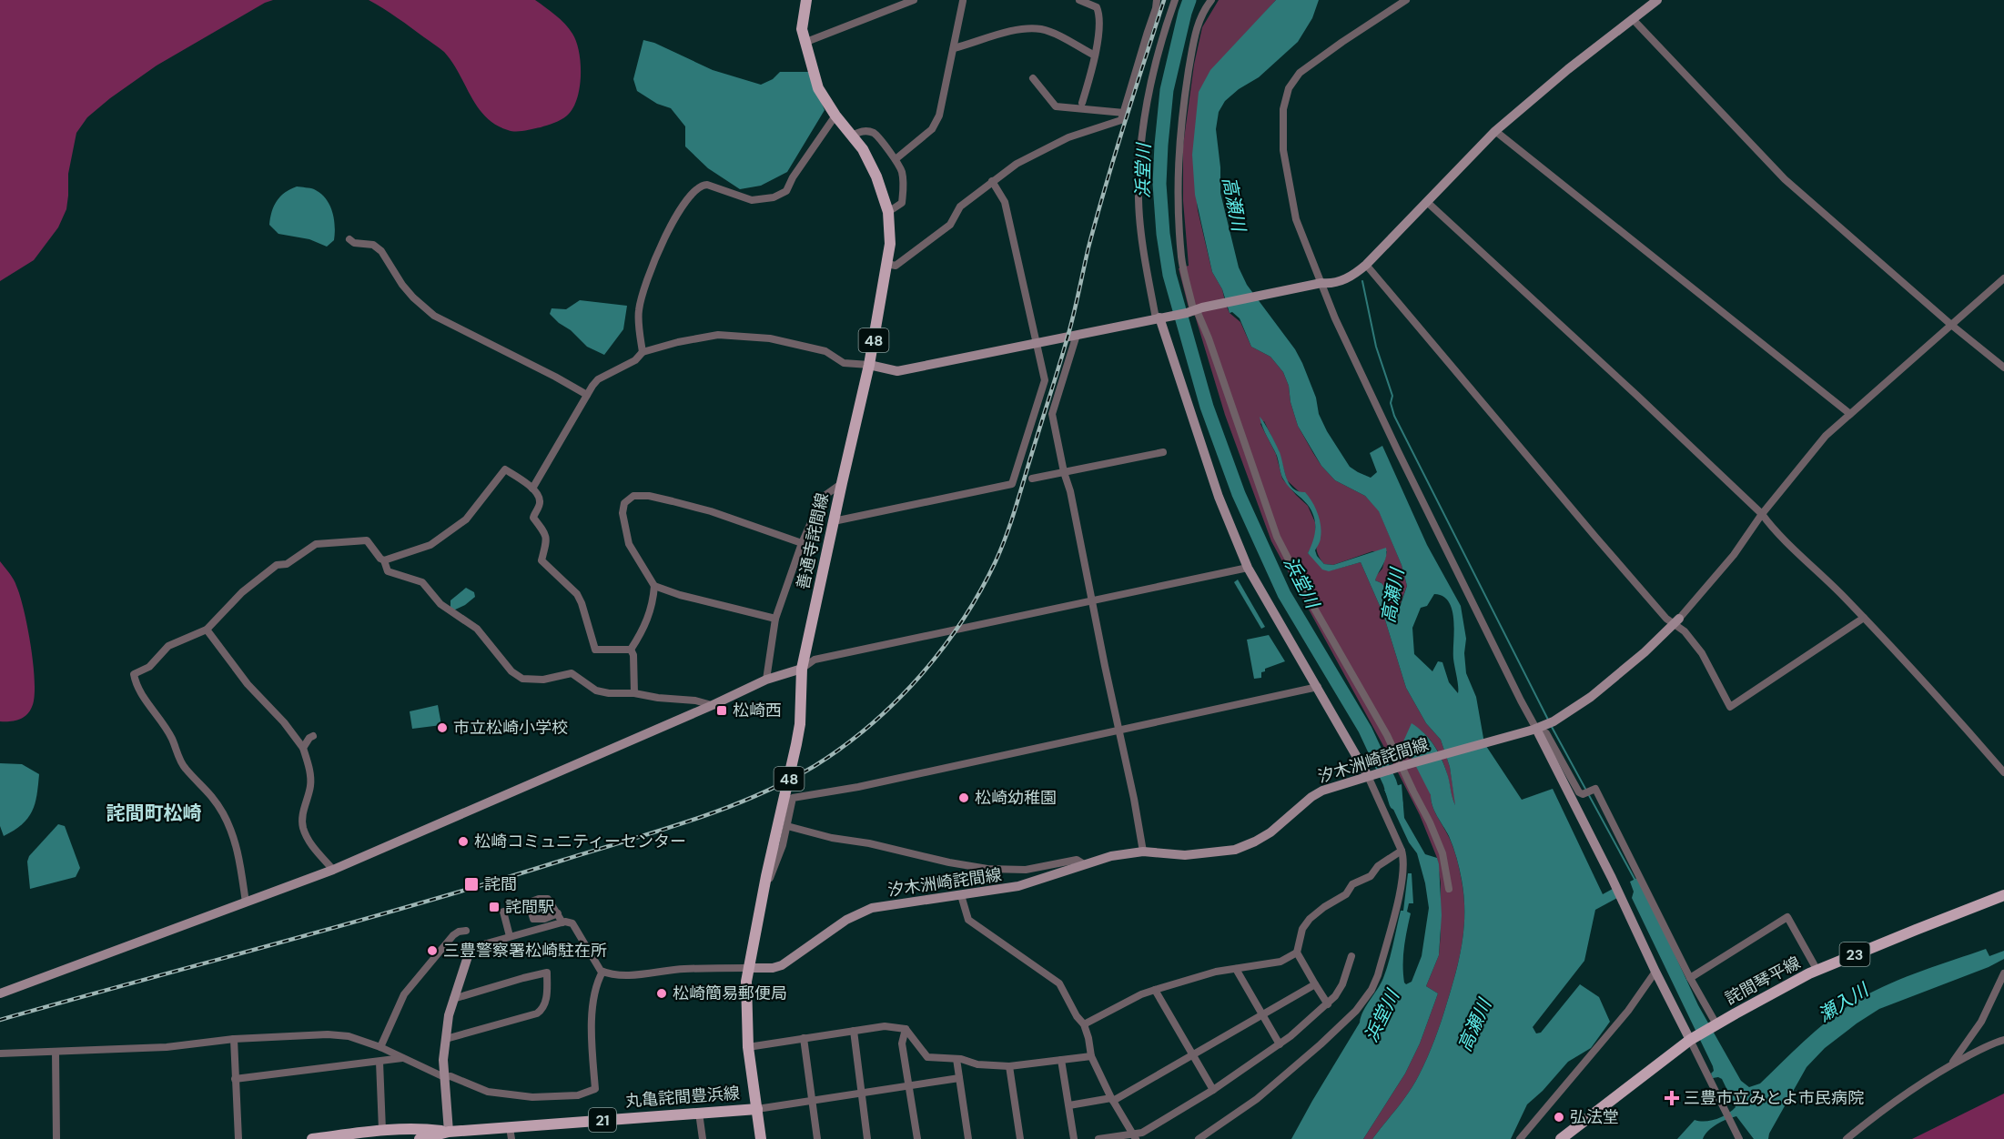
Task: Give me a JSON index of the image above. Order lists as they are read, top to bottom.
{
  "streets": {
    "main road": [
      "48",
      "善通寺詫間線",
      "23",
      "詫間琴平線",
      "丸亀詫間豊浜線",
      "21"
    ],
    "street": ["汐木洲崎詫間線"]
  },
  "crossings": [
    ["善通寺詫間線", "汐木洲崎詫間線"],
    ["善通寺詫間線", "丸亀詫間豊浜線"]
  ],
  "districts": ["詫間町松崎"],
  "water": ["浜堂川", "高瀬川", "瀬入川"],
  "places": {
    "transit": ["松崎西", "詫間", "詫間駅"],
    "other": [
      "市立松崎小学校",
      "松崎幼稚園",
      "松崎コミュニティーセンター",
      "三豊警察署松崎駐在所",
      "松崎簡易郵便局",
      "弘法堂"
    ],
    "health": ["三豊市立みとよ市民病院"]
  }
}
